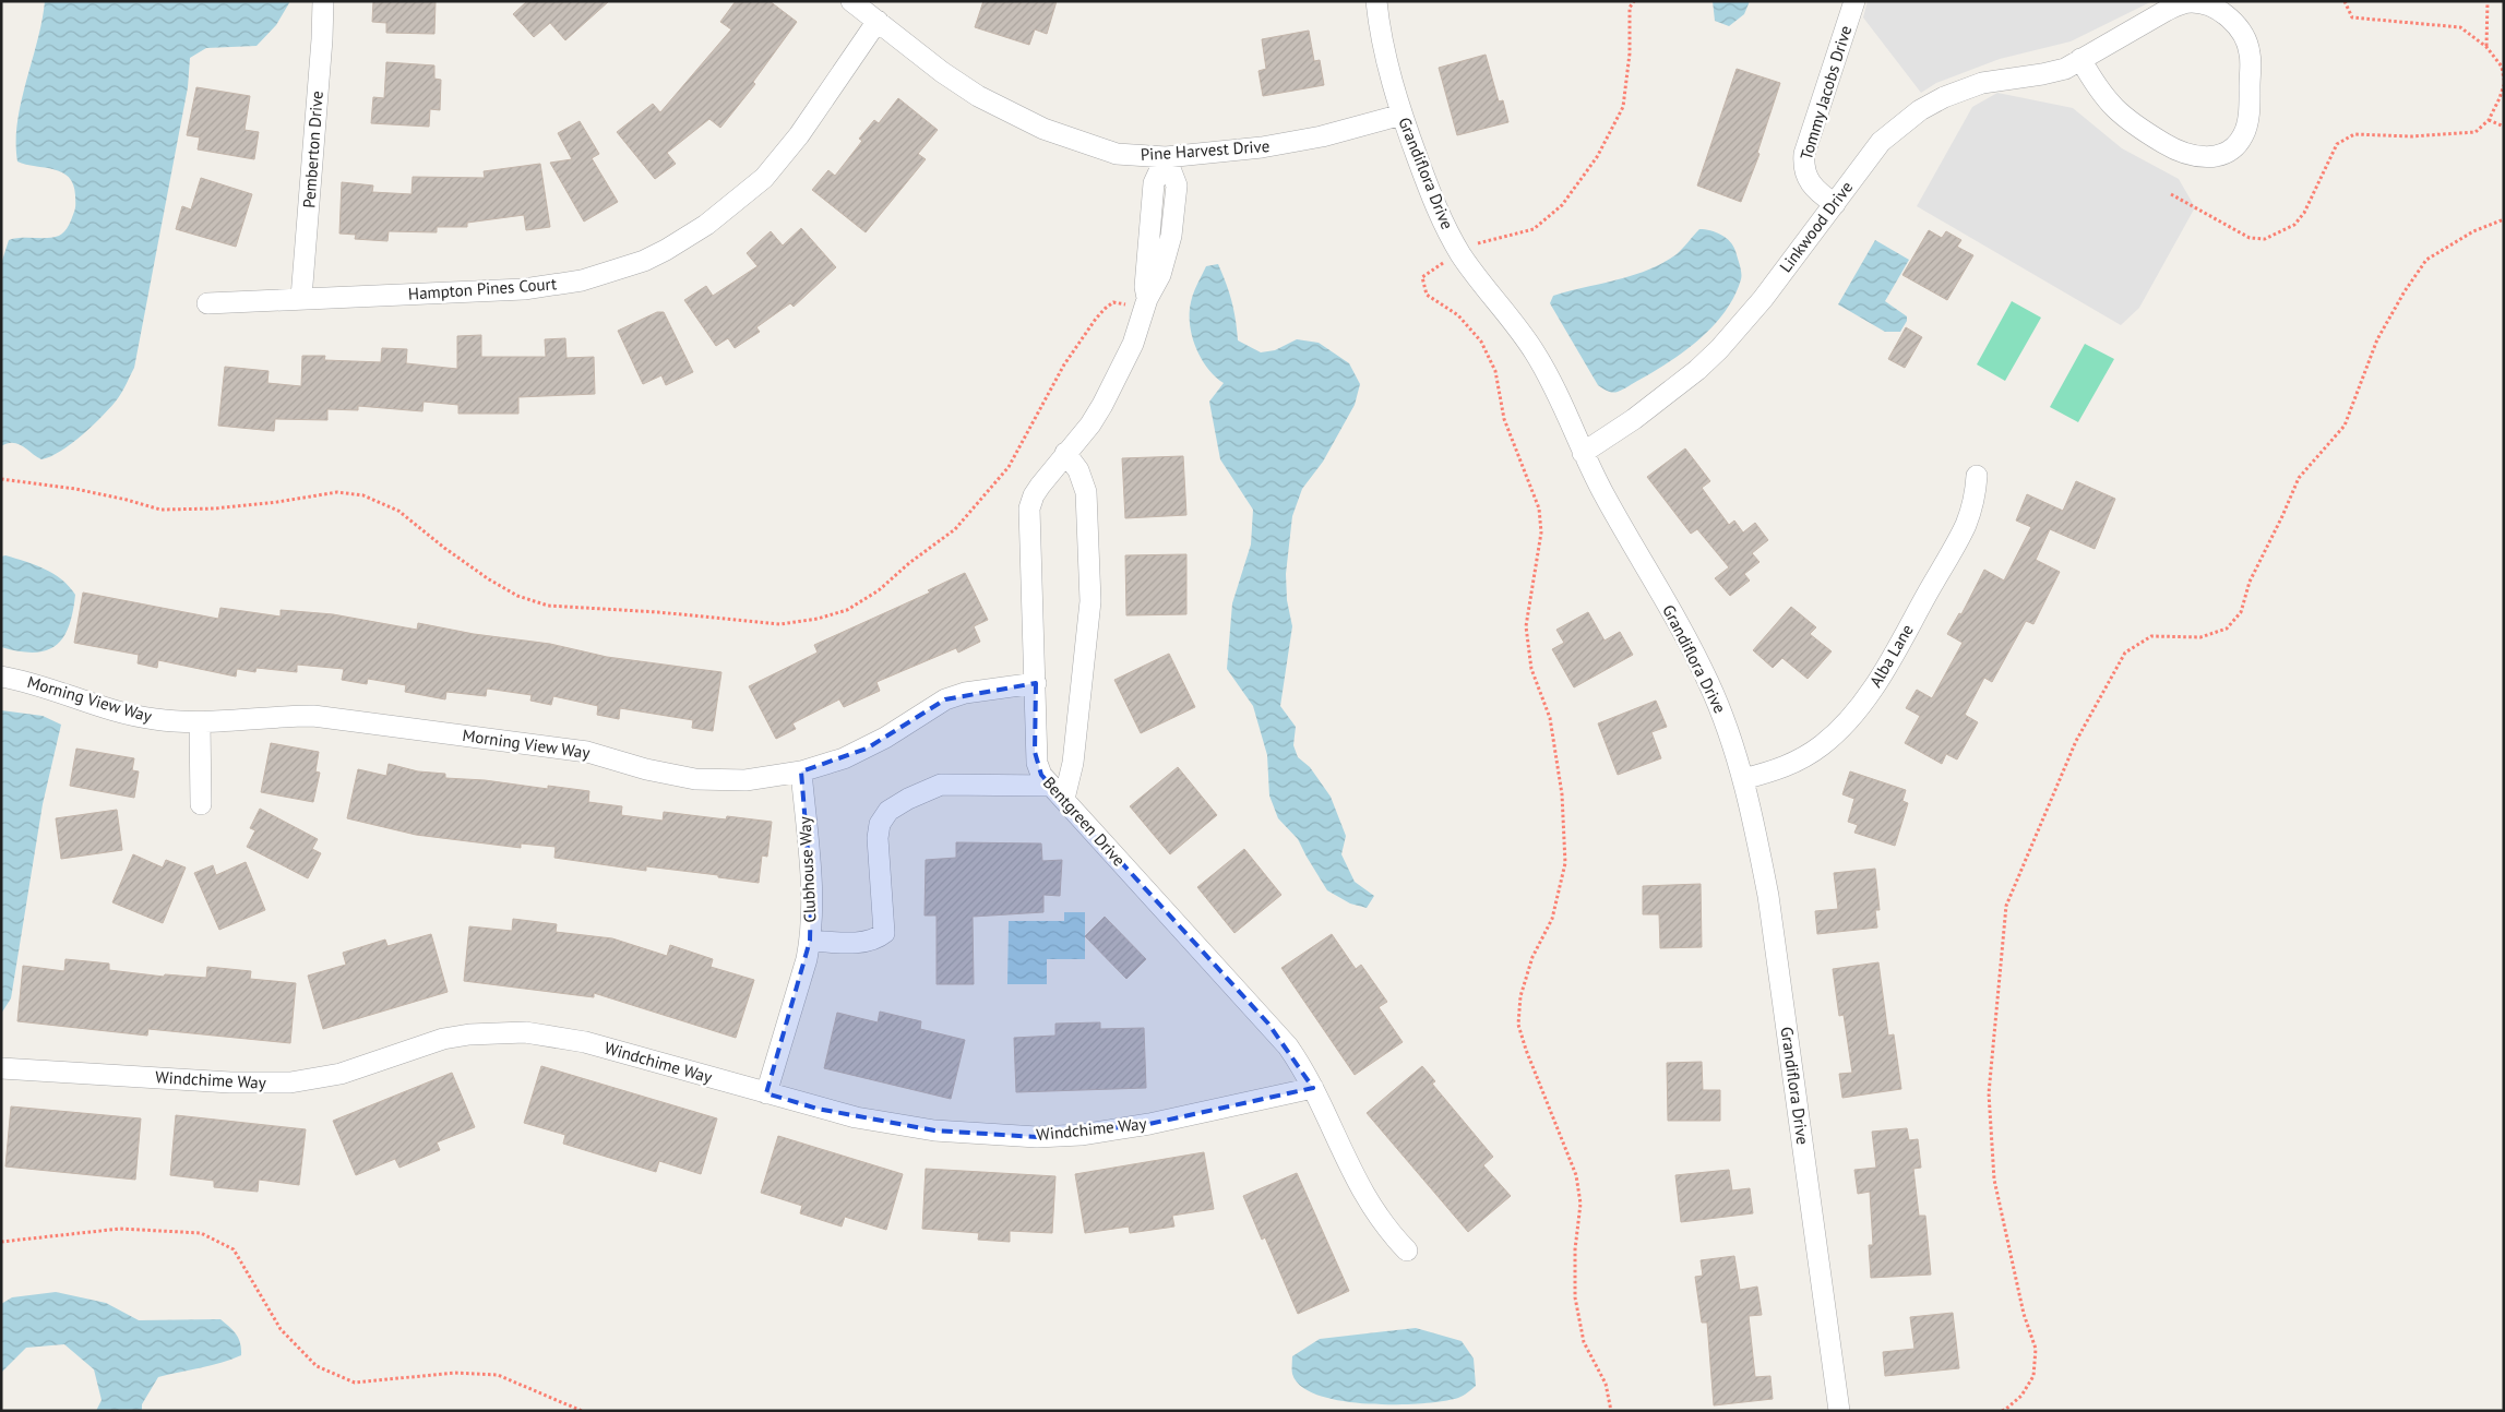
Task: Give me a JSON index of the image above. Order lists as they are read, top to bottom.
{
  "streets": {
    "street": [
      "Tommy Jacobs Drive",
      "Pemberton Drive",
      "Pine Harvest Drive",
      "Grandiflora Drive",
      "Linkwood Drive",
      "Hampton Pines Court",
      "Alba Lane",
      "Morning View Way",
      "Bentgreen Drive",
      "Clubhouse Way",
      "Windchime Way"
    ]
  },
  "crossings": [
    ["Tommy Jacobs Drive", "Linkwood Drive"],
    ["Pemberton Drive", "Hampton Pines Court"],
    ["Pine Harvest Drive", "Grandiflora Drive"],
    ["Pine Harvest Drive", "Hampton Pines Court"],
    ["Pine Harvest Drive", "Bentgreen Drive"],
    ["Grandiflora Drive", "Linkwood Drive"],
    ["Grandiflora Drive", "Alba Lane"],
    ["Morning View Way", "Bentgreen Drive"],
    ["Morning View Way", "Clubhouse Way"],
    ["Bentgreen Drive", "Windchime Way"],
    ["Clubhouse Way", "Windchime Way"]
  ]
}
